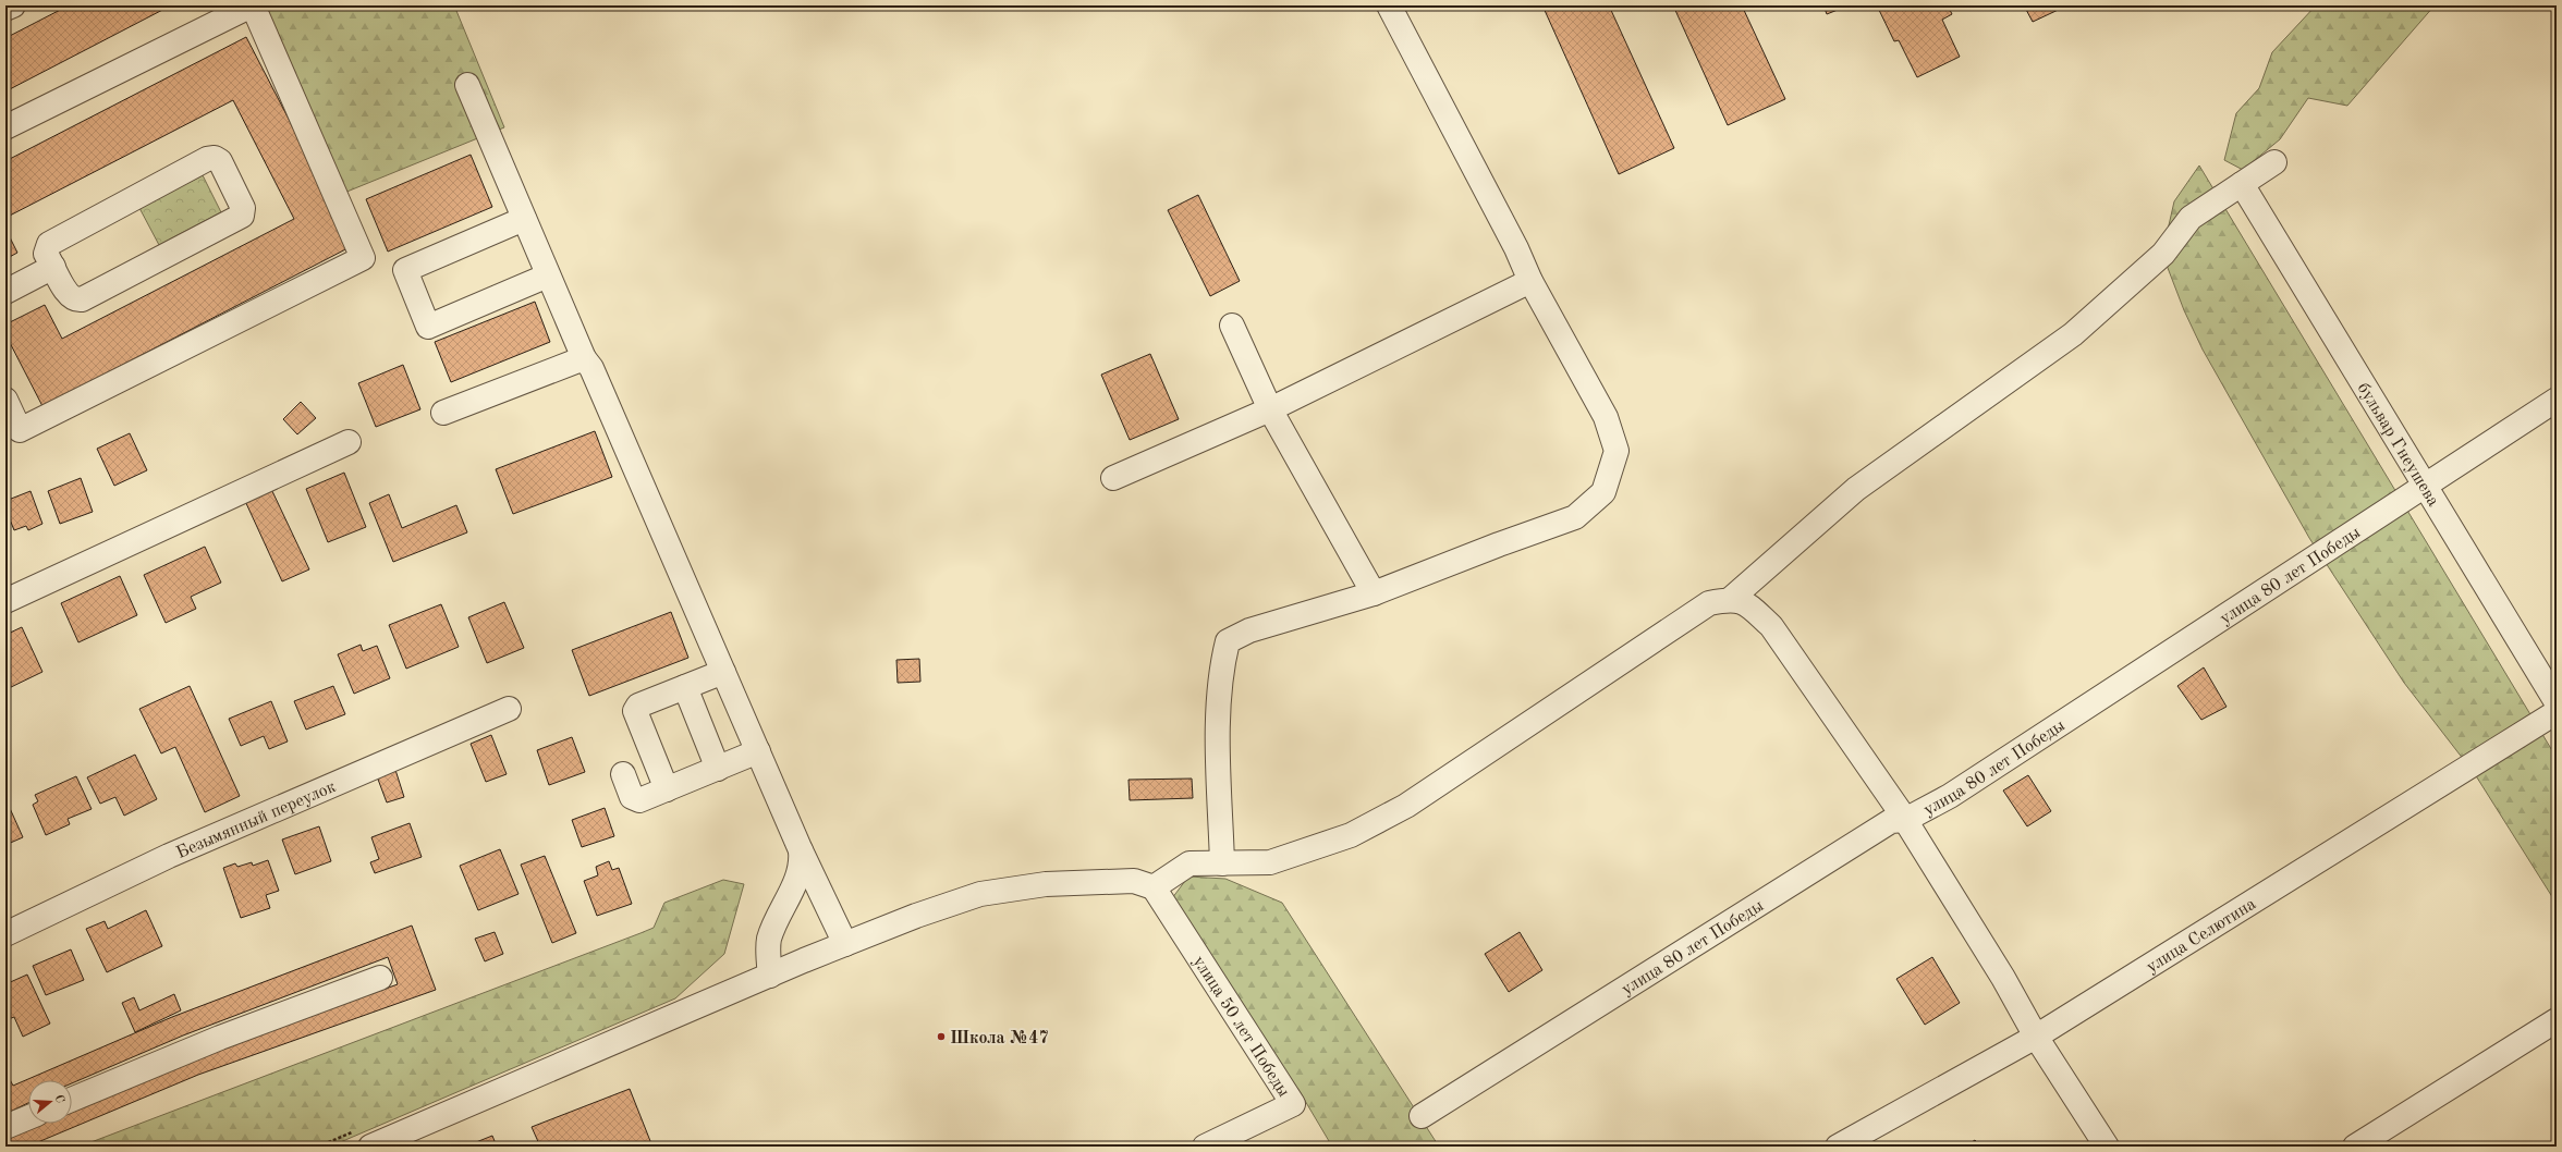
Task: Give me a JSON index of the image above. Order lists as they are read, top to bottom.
{
  "streets": {
    "street": [
      "бульвар Гнеушева",
      "улица 80 лет Победы",
      "Безымянный переулок",
      "улица Селютина",
      "улица 50 лет Победы"
    ]
  },
  "crossings": [
    ["бульвар Гнеушева", "улица 80 лет Победы"]
  ],
  "places": ["Школа №47"],
  "north": "right"
}
